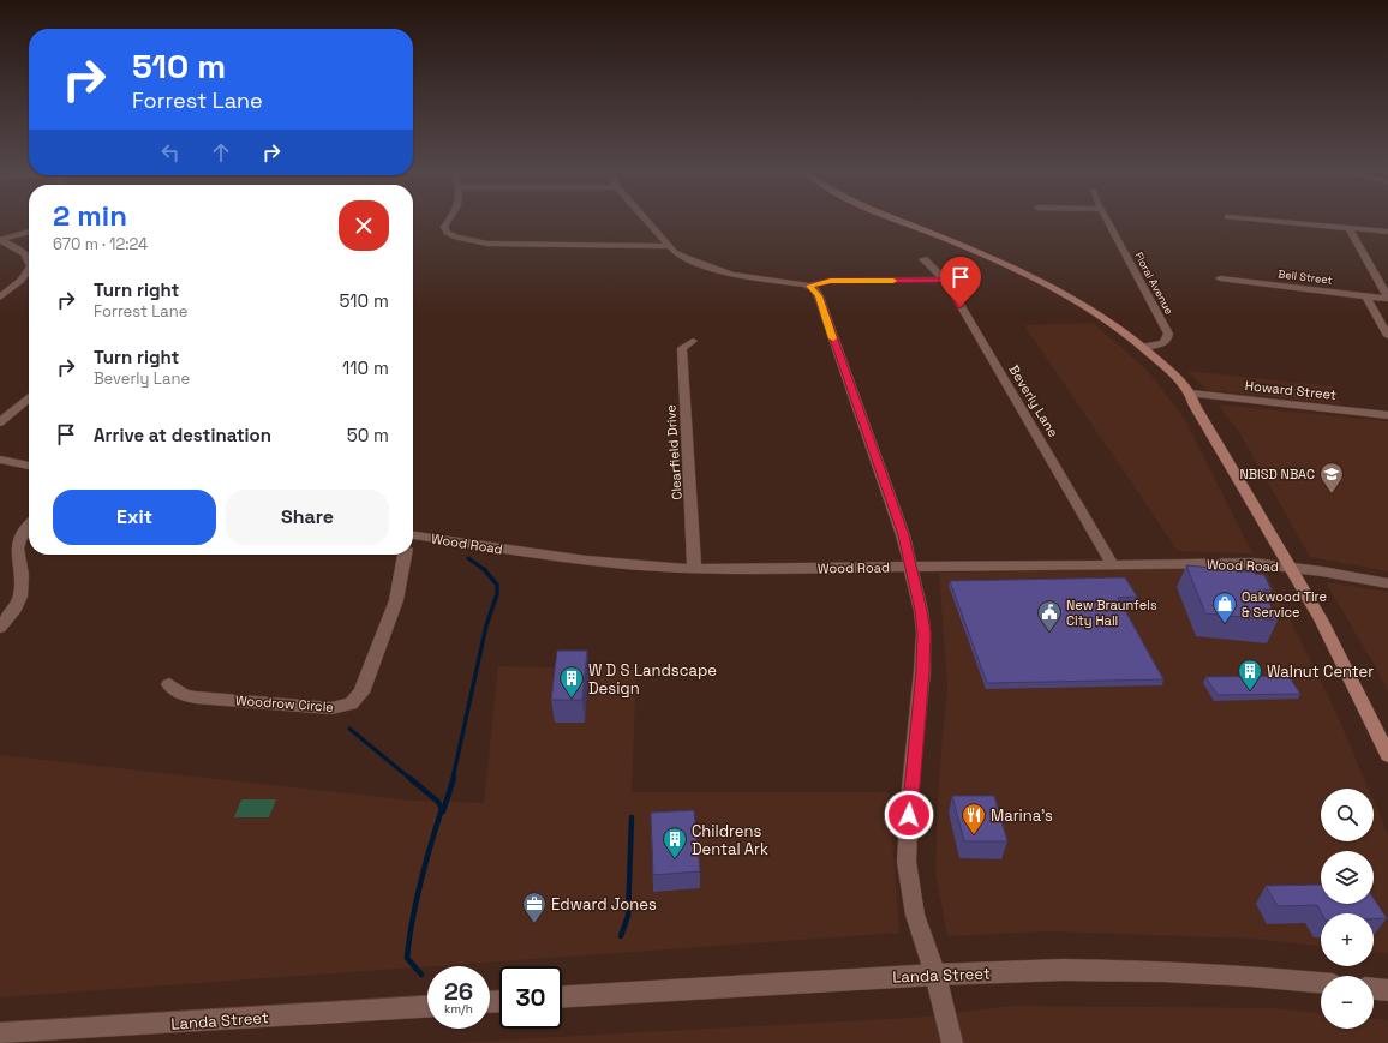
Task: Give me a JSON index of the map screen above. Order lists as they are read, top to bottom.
{
  "streets": {
    "street": [
      "Bell Street",
      "Floral Avenue",
      "Howard Street",
      "Beverly Lane",
      "Clearfield Drive",
      "Wood Road",
      "Woodrow Circle",
      "Landa Street"
    ]
  },
  "crossings": [
    ["Beverly Lane", "Wood Road"],
    ["Clearfield Drive", "Wood Road"]
  ],
  "places": {
    "school or university": ["NBISD NBAC"],
    "shop": ["Oakwood Tire & Service"],
    "public building": ["New Braunfels City Hall"],
    "building": ["Walnut Center", "W D S Landscape Design", "Childrens Dental Ark"],
    "restaurant": ["Marina's"],
    "office": ["Edward Jones"]
  },
  "page": {
    "turn": ["510 m", "Forrest Lane"],
    "heading": ["2 min", "670 m · 12:24"],
    "list": [
      {
        "name": "Turn right",
        "note": "Forrest Lane",
        "value": "510 m"
      },
      {
        "name": "Turn right",
        "note": "Beverly Lane",
        "value": "110 m"
      },
      {
        "name": "Arrive at destination",
        "value": "50 m"
      }
    ],
    "buttons": ["Exit", "Share"],
    "map_buttons": ["+", "−"],
    "speed": "26 km/h",
    "limit": "30"
  }
}
